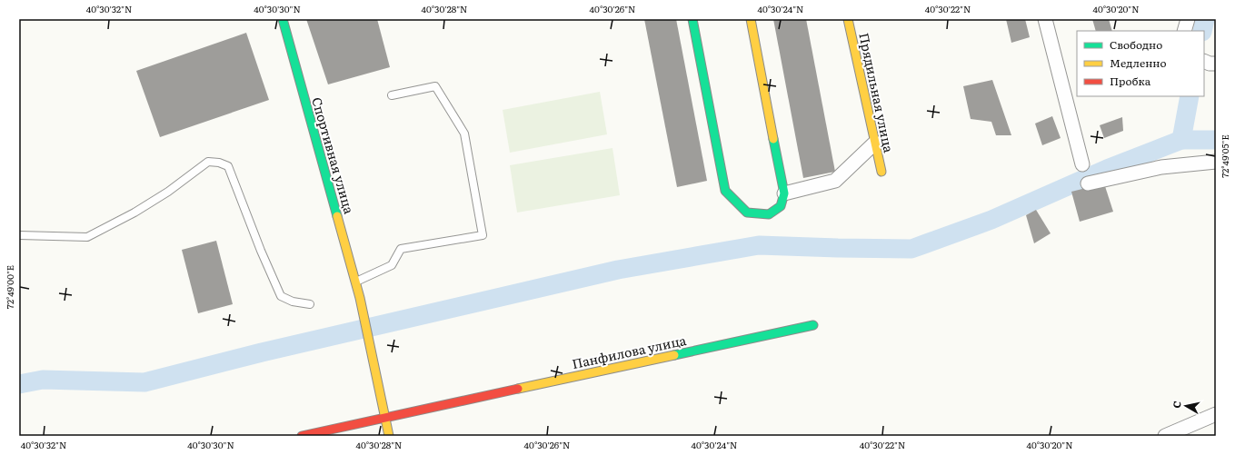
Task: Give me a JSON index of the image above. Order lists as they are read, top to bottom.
{
  "streets": {
    "street": ["Прядильная улица", "Спортивная улица", "Панфилова улица"]
  },
  "crossings": [
    ["Спортивная улица", "Панфилова улица"]
  ],
  "legend": ["Свободно", "Медленно", "Пробка"],
  "north": "left",
  "coordinates": [
    "40°30'32\"N",
    "40°30'30\"N",
    "40°30'28\"N",
    "40°30'26\"N",
    "40°30'24\"N",
    "40°30'22\"N",
    "40°30'20\"N",
    "72°49'05\"E",
    "72°49'00\"E"
  ]
}
